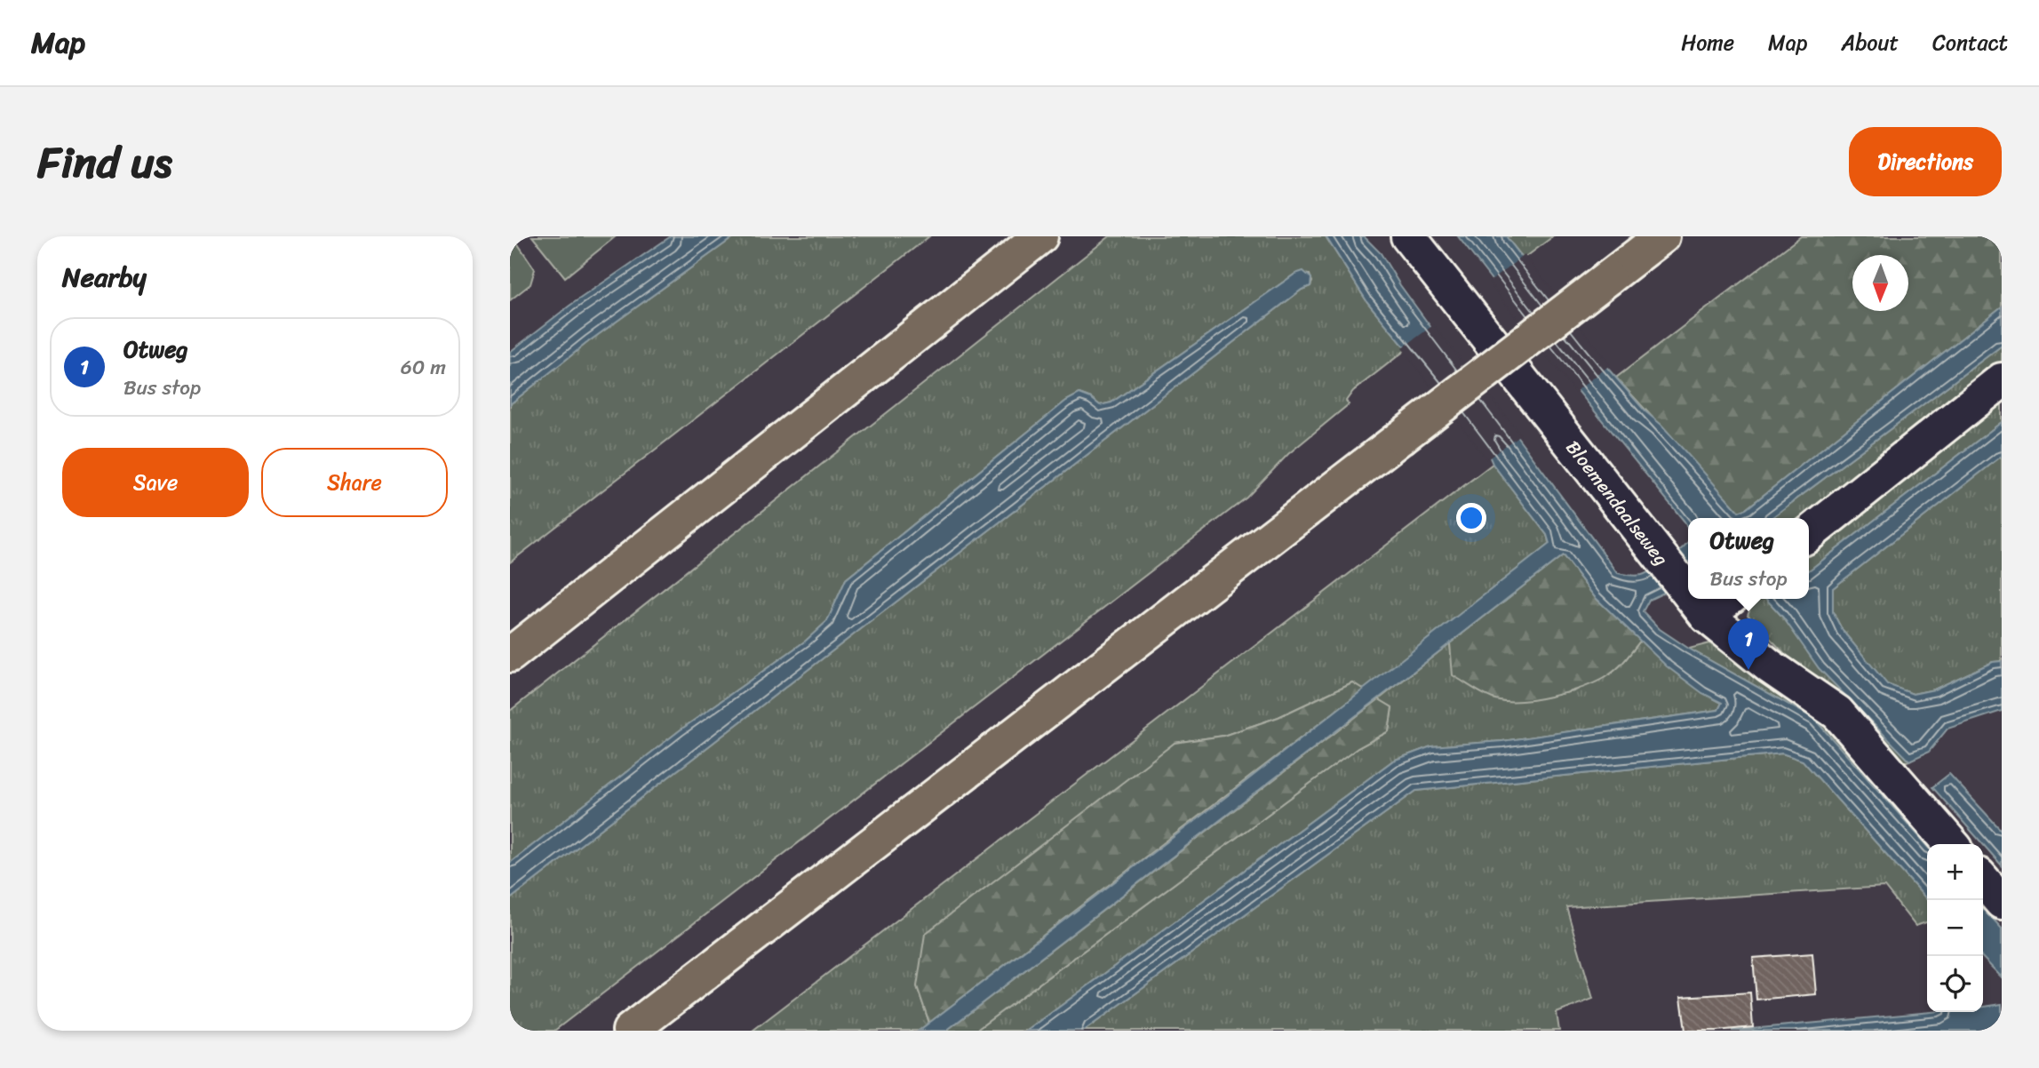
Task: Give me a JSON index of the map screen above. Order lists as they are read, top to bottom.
{
  "streets": {
    "street": ["Bloemendaalseweg"]
  },
  "north": "bottom",
  "page": {
    "header": "Map",
    "nav": [
      "Home",
      "Map",
      "About",
      "Contact"
    ],
    "title": "Find us",
    "buttons": [
      "Directions",
      ["Save", "Share"]
    ],
    "heading": "Nearby",
    "list": [
      {
        "mark": "1",
        "name": "Otweg",
        "note": "Bus stop",
        "value": "60 m"
      }
    ],
    "popup": ["Otweg", "Bus stop"],
    "pins": "1",
    "map_buttons": ["+", "−"]
  }
}
